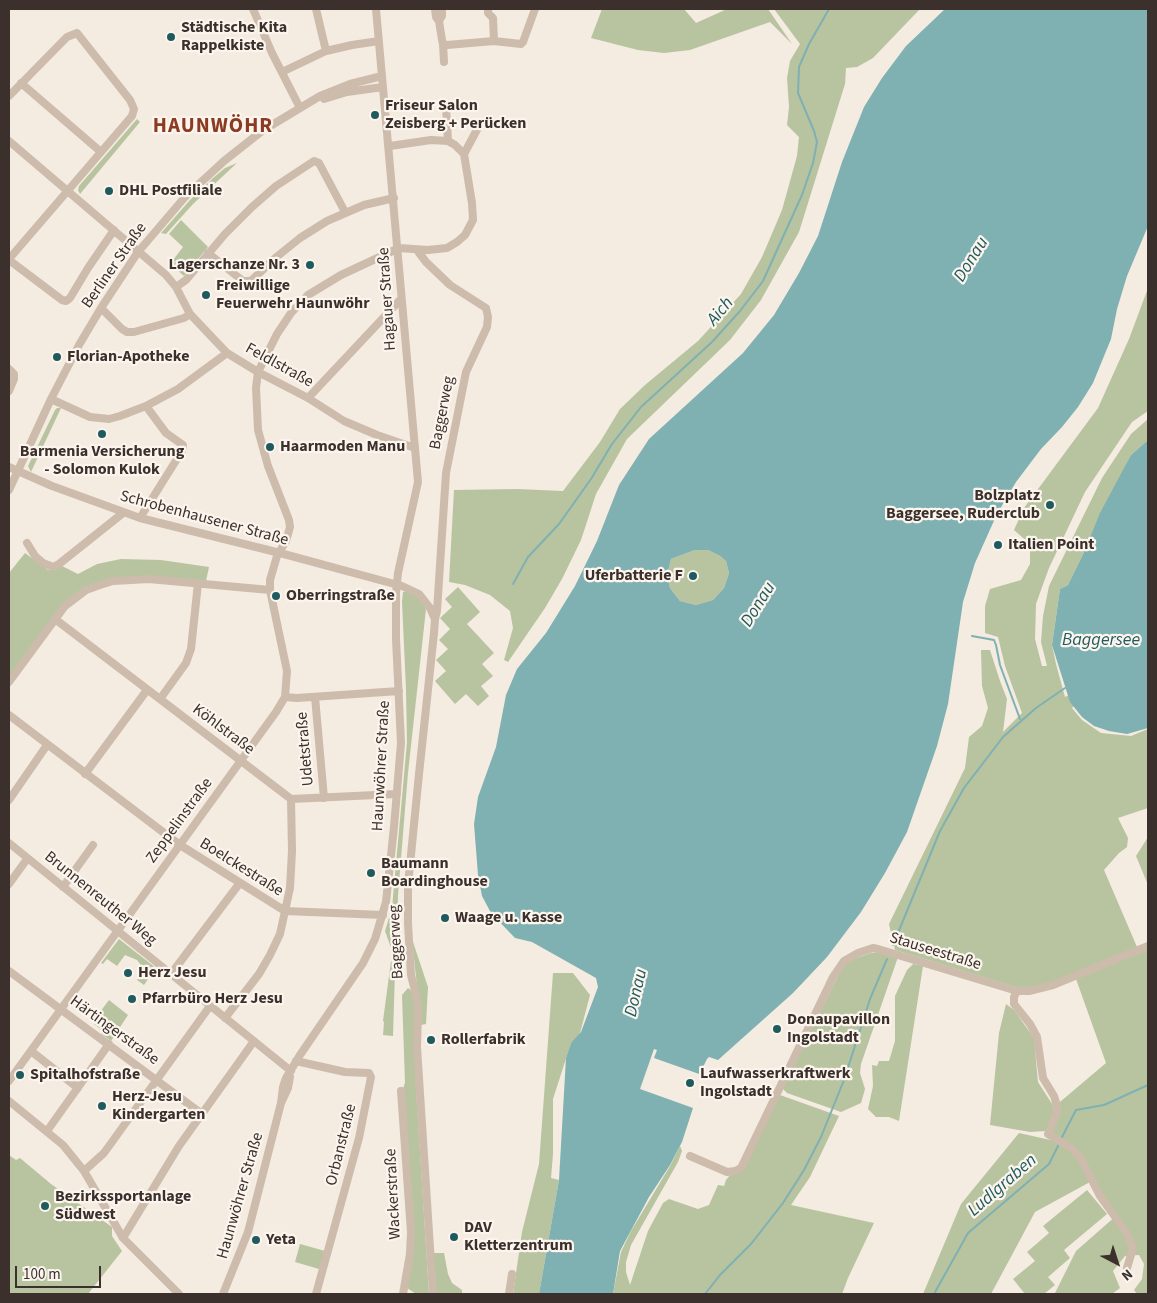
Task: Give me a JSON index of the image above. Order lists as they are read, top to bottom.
{
  "streets": {
    "street": [
      "Berliner Straße",
      "Hagauer Straße",
      "Feldlstraße",
      "Baggerweg",
      "Schrobenhausener Straße",
      "Köhlstraße",
      "Udetstraße",
      "Haunwöhrer Straße",
      "Zeppelinstraße",
      "Boelckestraße",
      "Brunnenreuther Weg",
      "Stauseestraße",
      "Härtingerstraße",
      "Orbanstraße",
      "Wackerstraße"
    ]
  },
  "crossings": [
    ["Berliner Straße", "Hagauer Straße"],
    ["Berliner Straße", "Feldlstraße"],
    ["Berliner Straße", "Schrobenhausener Straße"],
    ["Hagauer Straße", "Feldlstraße"],
    ["Hagauer Straße", "Schrobenhausener Straße"],
    ["Hagauer Straße", "Haunwöhrer Straße"],
    ["Schrobenhausener Straße", "Haunwöhrer Straße"],
    ["Köhlstraße", "Zeppelinstraße"],
    ["Haunwöhrer Straße", "Boelckestraße"],
    ["Haunwöhrer Straße", "Brunnenreuther Weg"],
    ["Haunwöhrer Straße", "Orbanstraße"],
    ["Zeppelinstraße", "Boelckestraße"],
    ["Zeppelinstraße", "Brunnenreuther Weg"],
    ["Zeppelinstraße", "Härtingerstraße"]
  ],
  "districts": ["HAUNWÖHR"],
  "water": [
    "Donau",
    "Aich",
    "Baggersee",
    "Ludlgraben"
  ],
  "places": [
    "Städtische Kita Rappelkiste",
    "Friseur Salon Zeisberg + Perücken",
    "DHL Postfiliale",
    "Lagerschanze Nr. 3",
    "Freiwillige Feuerwehr Haunwöhr",
    "Florian-Apotheke",
    "Barmenia Versicherung - Solomon Kulok",
    "Haarmoden Manu",
    "Bolzplatz Baggersee, Ruderclub",
    "Italien Point",
    "Uferbatterie F",
    "Oberringstraße",
    "Baumann Boardinghouse",
    "Waage u. Kasse",
    "Herz Jesu",
    "Pfarrbüro Herz Jesu",
    "Donaupavillon Ingolstadt",
    "Rollerfabrik",
    "Spitalhofstraße",
    "Laufwasserkraftwerk Ingolstadt",
    "Herz-Jesu Kindergarten",
    "Bezirkssportanlage Südwest",
    "DAV Kletterzentrum",
    "Yeta"
  ],
  "scale_bar": "100 m",
  "north": "bottom right"
}
